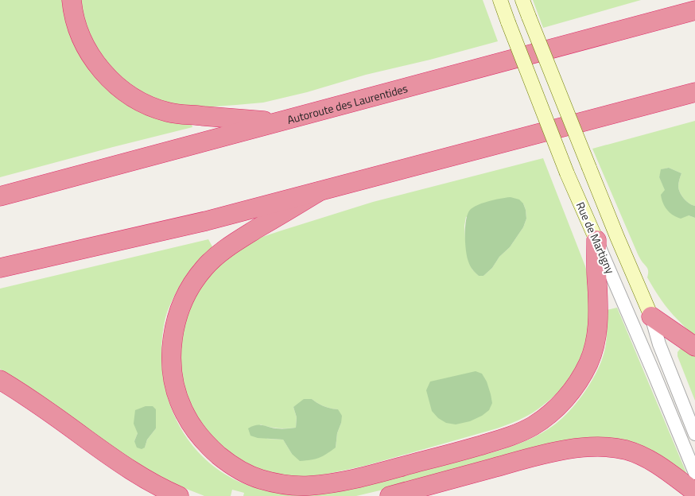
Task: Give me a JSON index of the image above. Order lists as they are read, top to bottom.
{
  "streets": {
    "highway": ["Autoroute des Laurentides"],
    "main road": ["Rue de Martigny"]
  }
}
